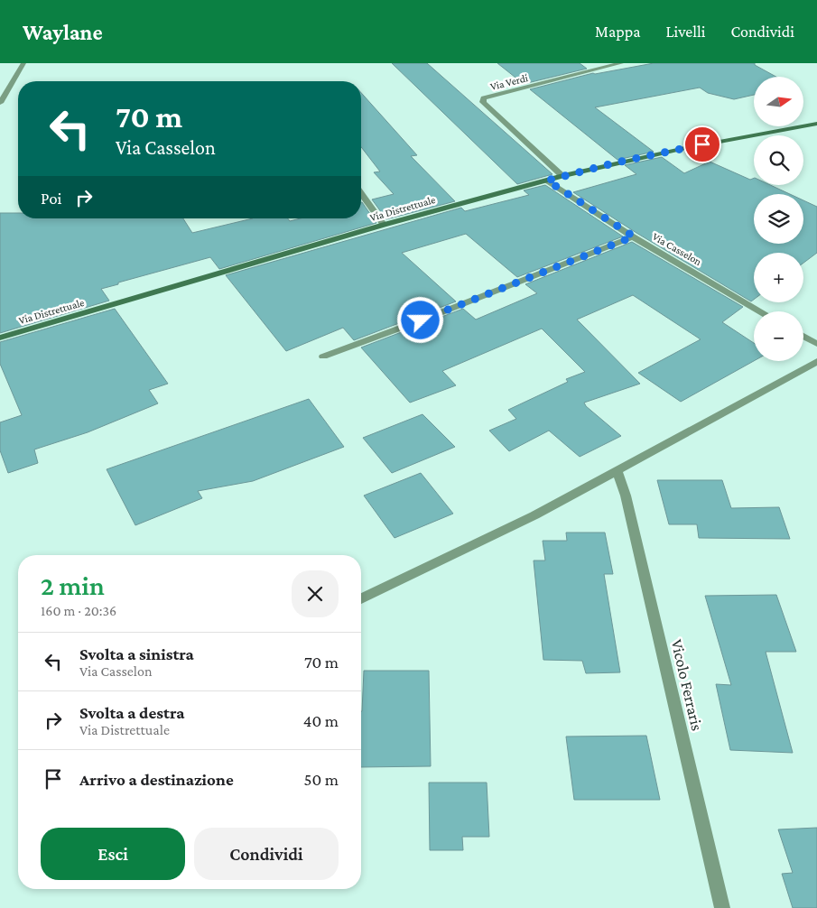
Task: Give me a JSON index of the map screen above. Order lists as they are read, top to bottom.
{
  "streets": {
    "main road": ["Via Distrettuale"],
    "street": ["Via Verdi", "Via Casselon", "Vicolo Ferraris"]
  },
  "crossings": [
    ["Via Verdi", "Via Distrettuale"],
    ["Via Distrettuale", "Via Casselon"]
  ],
  "north": "right",
  "page": {
    "header": "Waylane",
    "nav": ["Mappa", "Livelli", "Condividi"],
    "map_buttons": ["+", "−"],
    "turn": ["70 m", "Via Casselon"],
    "then": "Poi",
    "heading": ["2 min", "160 m · 20:36"],
    "list": [
      {
        "name": "Svolta a sinistra",
        "note": "Via Casselon",
        "value": "70 m"
      },
      {
        "name": "Svolta a destra",
        "note": "Via Distrettuale",
        "value": "40 m"
      },
      {
        "name": "Arrivo a destinazione",
        "value": "50 m"
      }
    ],
    "buttons": ["Esci", "Condividi"]
  }
}
